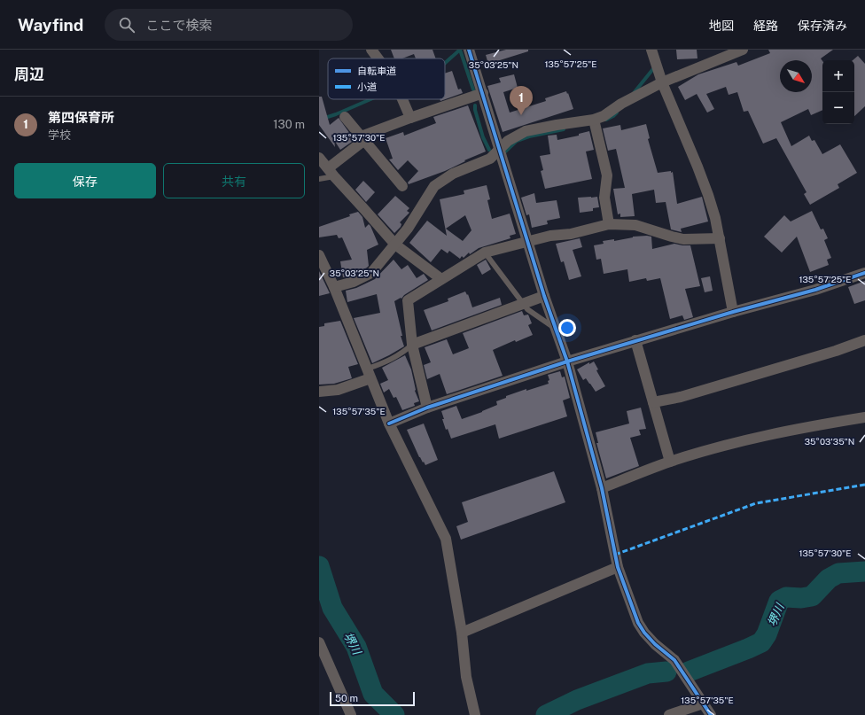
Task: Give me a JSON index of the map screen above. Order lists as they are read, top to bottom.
{
  "water": ["堺川"],
  "legend": ["自転車道", "小道"],
  "scale_bar": "50 m",
  "north": "bottom right",
  "page": {
    "header": "Wayfind",
    "search": "ここで検索",
    "nav": ["地図", "経路", "保存済み"],
    "heading": "周辺",
    "map_buttons": ["+", "−"],
    "pins": "1",
    "list": [
      {
        "mark": "1",
        "name": "第四保育所",
        "note": "学校",
        "value": "130 m"
      }
    ],
    "buttons": ["保存", "共有"],
    "scale": "50 m"
  },
  "coordinates": [
    "135°57'25\"E",
    "35°03'25\"N",
    "135°57'30\"E",
    "135°57'35\"E",
    "35°03'35\"N"
  ]
}
